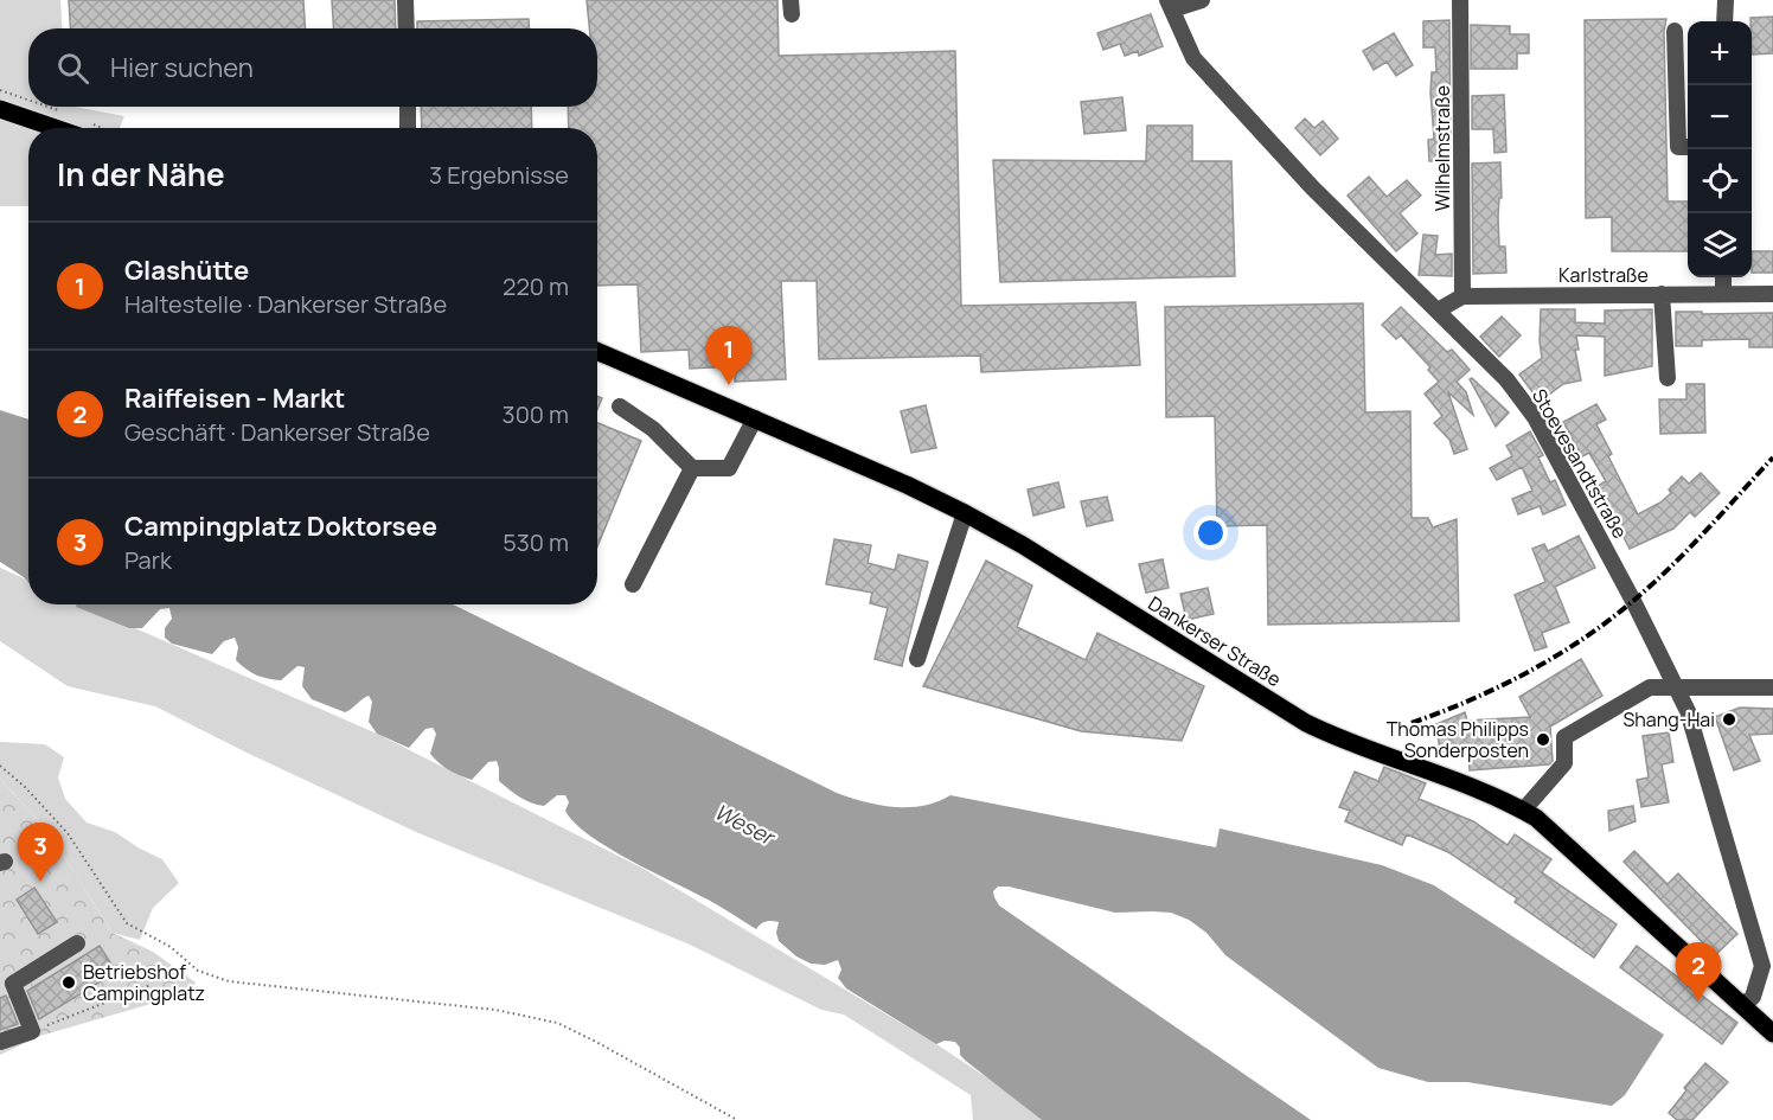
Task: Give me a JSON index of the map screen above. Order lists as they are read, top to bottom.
{
  "streets": {
    "main road": ["Dankerser Straße"],
    "street": ["Wilhelmstraße", "Karlstraße", "Stoevesandtstraße"]
  },
  "crossings": [
    ["Wilhelmstraße", "Karlstraße"],
    ["Karlstraße", "Stoevesandtstraße"],
    ["Stoevesandtstraße", "Dankerser Straße"]
  ],
  "water": ["Weser"],
  "places": ["Shang-Hai", "Thomas Philipps Sonderposten", "Betriebshof Campingplatz"],
  "page": {
    "map_buttons": ["+", "−"],
    "search": "Hier suchen",
    "heading": ["In der Nähe", "3 Ergebnisse"],
    "list": [
      {
        "mark": "1",
        "name": "Glashütte",
        "note": "Haltestelle · Dankerser Straße",
        "value": "220 m"
      },
      {
        "mark": "2",
        "name": "Raiffeisen - Markt",
        "note": "Geschäft · Dankerser Straße",
        "value": "300 m"
      },
      {
        "mark": "3",
        "name": "Campingplatz Doktorsee",
        "note": "Park",
        "value": "530 m"
      }
    ],
    "pins": ["1", "3", "2"]
  }
}
